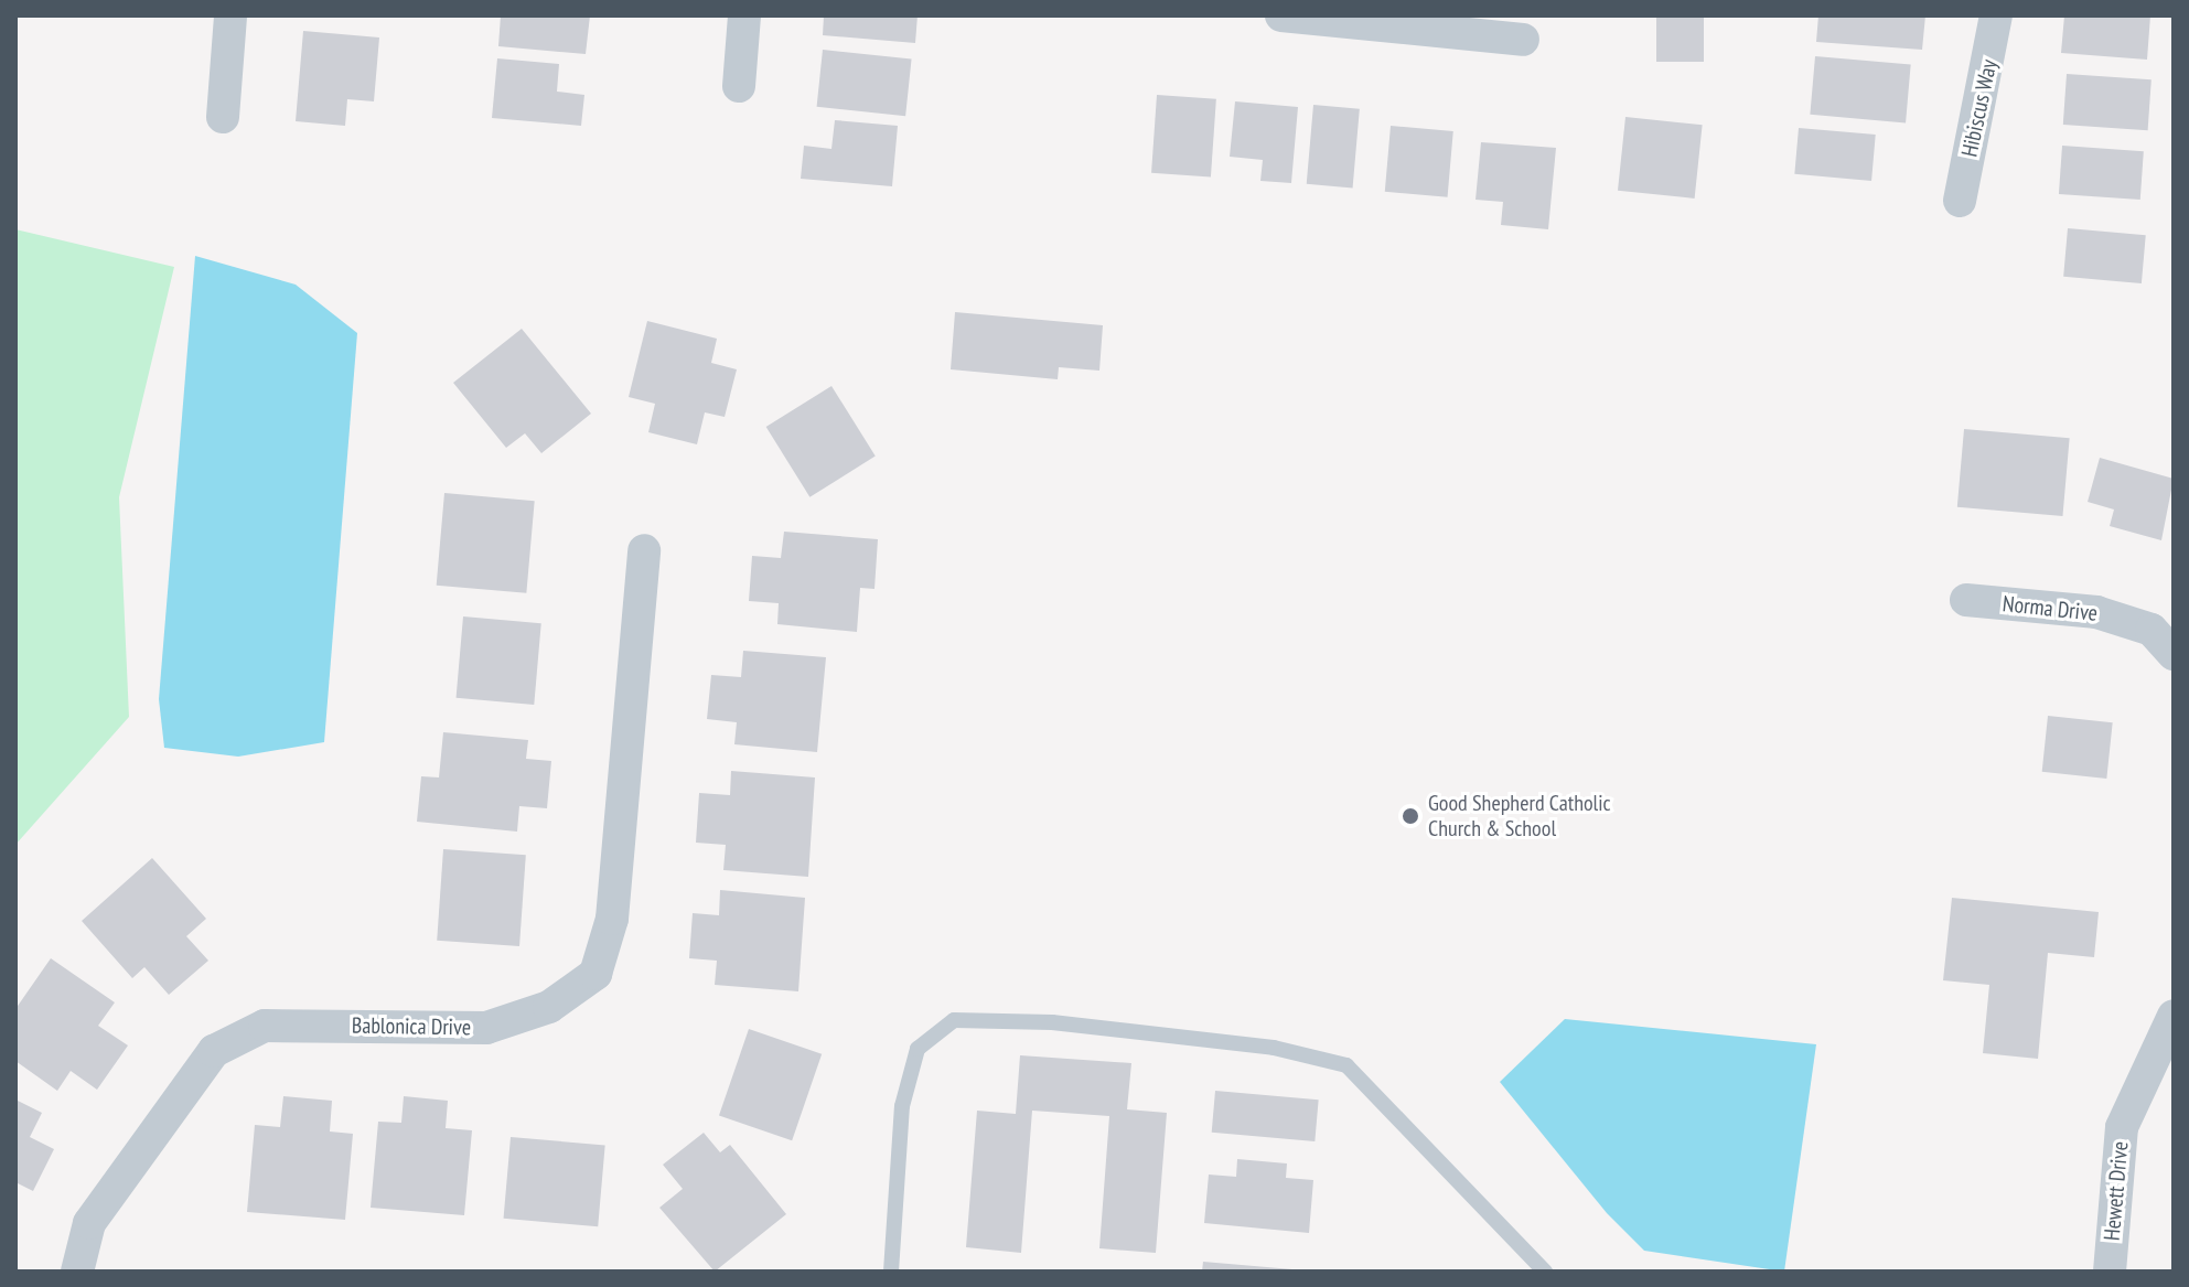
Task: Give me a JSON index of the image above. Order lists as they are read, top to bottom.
{
  "streets": {
    "street": [
      "Hibiscus Way",
      "Norma Drive",
      "Bablonica Drive",
      "Hewett Drive"
    ]
  },
  "places": ["Good Shepherd Catholic Church & School"]
}
